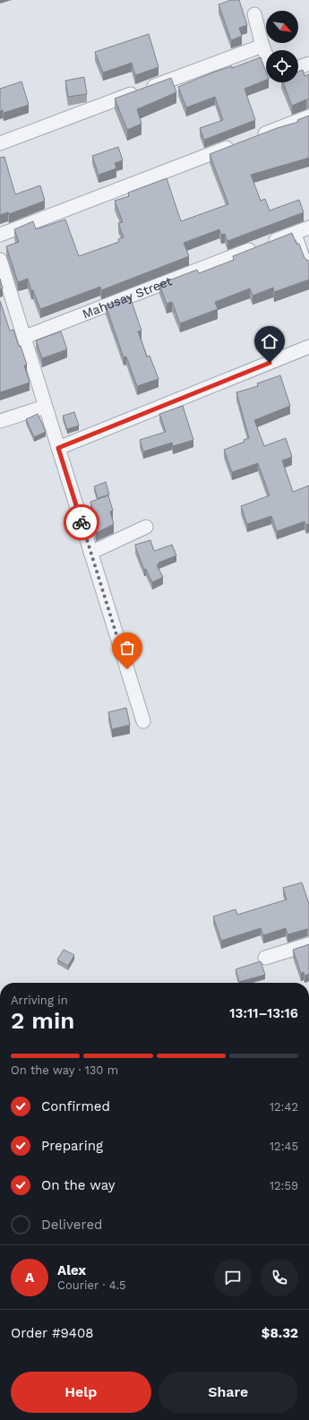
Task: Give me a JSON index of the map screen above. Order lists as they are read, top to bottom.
{
  "streets": {
    "street": ["Mahusay Street"]
  },
  "north": "bottom right",
  "page": {
    "heading": ["2 min", "Arriving in", "13:11–13:16"],
    "panel": [
      "Alex",
      "Courier · 4.5",
      "Order #9408",
      "$8.32"
    ],
    "bar": "On the way · 130 m",
    "list": [
      ["Confirmed", "12:42"],
      ["Preparing", "12:45"],
      ["On the way", "12:59"],
      "Delivered"
    ],
    "round": "A",
    "buttons": ["Help", "Share"]
  }
}
